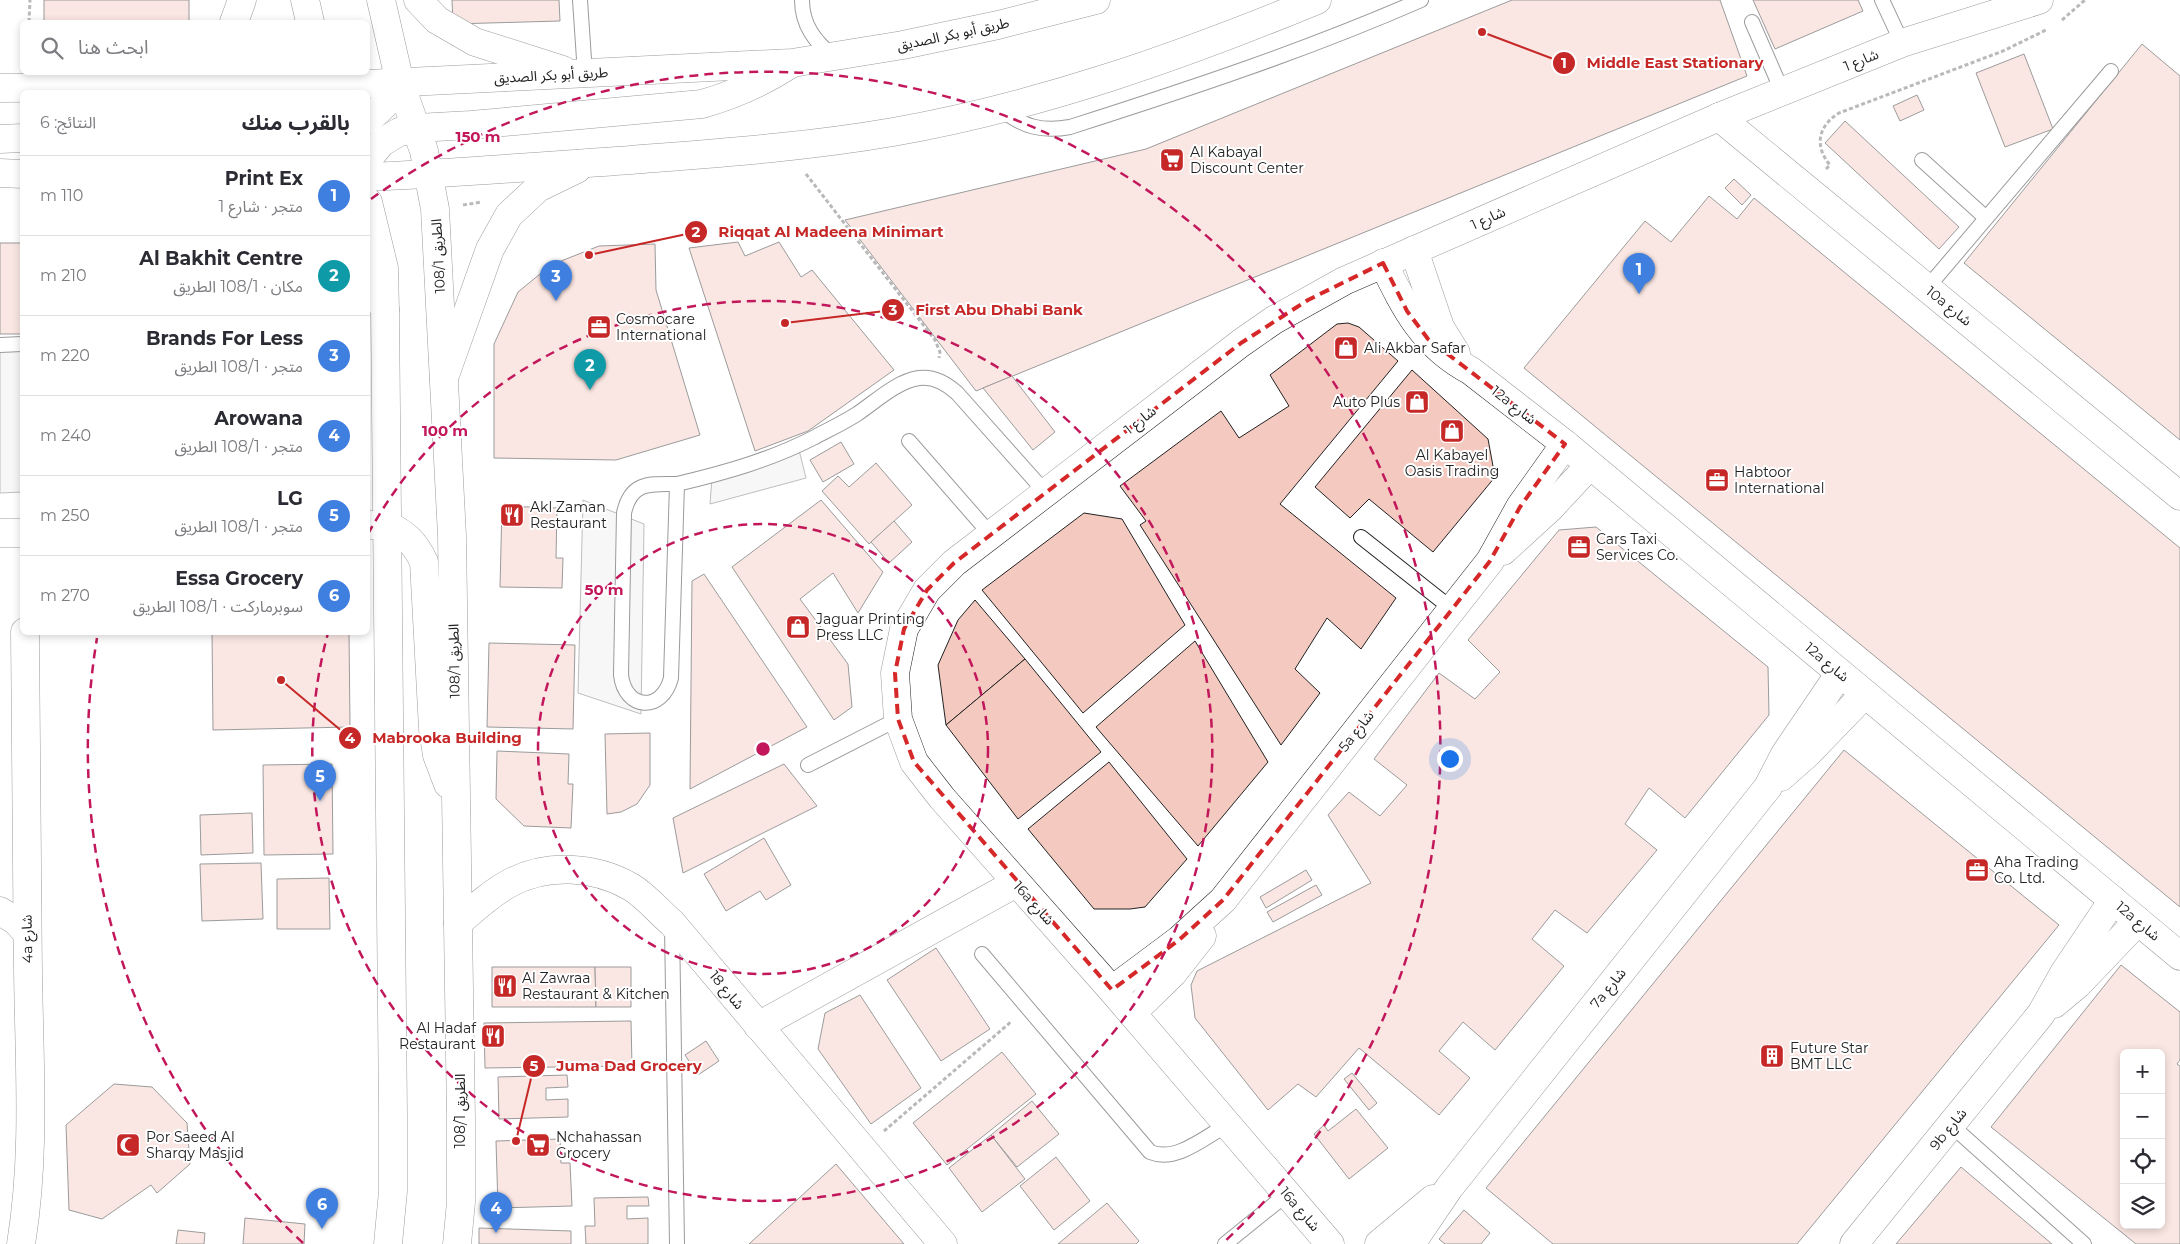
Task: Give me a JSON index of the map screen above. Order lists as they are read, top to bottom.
{
  "streets": {
    "street": [
      "طريق أبو بكر الصديق",
      "شارع 1",
      "108/1 الطريق",
      "10a شارع",
      "12a شارع",
      "5a شارع",
      "16a شارع",
      "4a شارع",
      "7a شارع",
      "شارع 18",
      "9b شارع"
    ]
  },
  "crossings": [
    ["طريق أبو بكر الصديق", "108/1 الطريق"],
    ["شارع 1", "10a شارع"],
    ["شارع 1", "12a شارع"],
    ["شارع 1", "16a شارع"],
    ["108/1 الطريق", "شارع 18"],
    ["12a شارع", "5a شارع"],
    ["12a شارع", "7a شارع"],
    ["12a شارع", "9b شارع"],
    ["5a شارع", "16a شارع"]
  ],
  "places": {
    "other": [
      "Middle East Stationary",
      "Riqqat Al Madeena Minimart",
      "First Abu Dhabi Bank",
      "Mabrooka Building",
      "Juma Dad Grocery"
    ],
    "supermarket": ["Al Kabayal Discount Center", "Nchahassan Grocery"],
    "office": [
      "Cosmocare International",
      "Habtoor International",
      "Cars Taxi Services Co.",
      "Aha Trading Co. Ltd."
    ],
    "shop": [
      "Ali Akbar Safar",
      "Auto Plus",
      "Al Kabayel Oasis Trading",
      "Jaguar Printing Press LLC"
    ],
    "restaurant": ["Akl Zaman Restaurant", "Al Zawraa Restaurant & Kitchen", "Al Hadaf Restaurant"],
    "building": ["Future Star BMT LLC"],
    "mosque": ["Por Saeed Al Sharqy Masjid"]
  },
  "page": {
    "search": "ابحث هنا",
    "heading": ["بالقرب منك", "النتائج: 6"],
    "list": [
      {
        "mark": "1",
        "name": "Print Ex",
        "note": "متجر · شارع 1",
        "value": "110 m"
      },
      {
        "mark": "2",
        "name": "Al Bakhit Centre",
        "note": "مكان · 108/1 الطريق",
        "value": "210 m"
      },
      {
        "mark": "3",
        "name": "Brands For Less",
        "note": "متجر · 108/1 الطريق",
        "value": "220 m"
      },
      {
        "mark": "4",
        "name": "Arowana",
        "note": "متجر · 108/1 الطريق",
        "value": "240 m"
      },
      {
        "mark": "5",
        "name": "LG",
        "note": "متجر · 108/1 الطريق",
        "value": "250 m"
      },
      {
        "mark": "6",
        "name": "Essa Grocery",
        "note": "سوبرماركت · 108/1 الطريق",
        "value": "270 m"
      }
    ],
    "pins": [
      "1",
      "3",
      "2",
      "5",
      "6",
      "4"
    ],
    "map_buttons": ["+", "−"]
  },
  "rings": ["150 m", "100 m", "50 m"]
}
